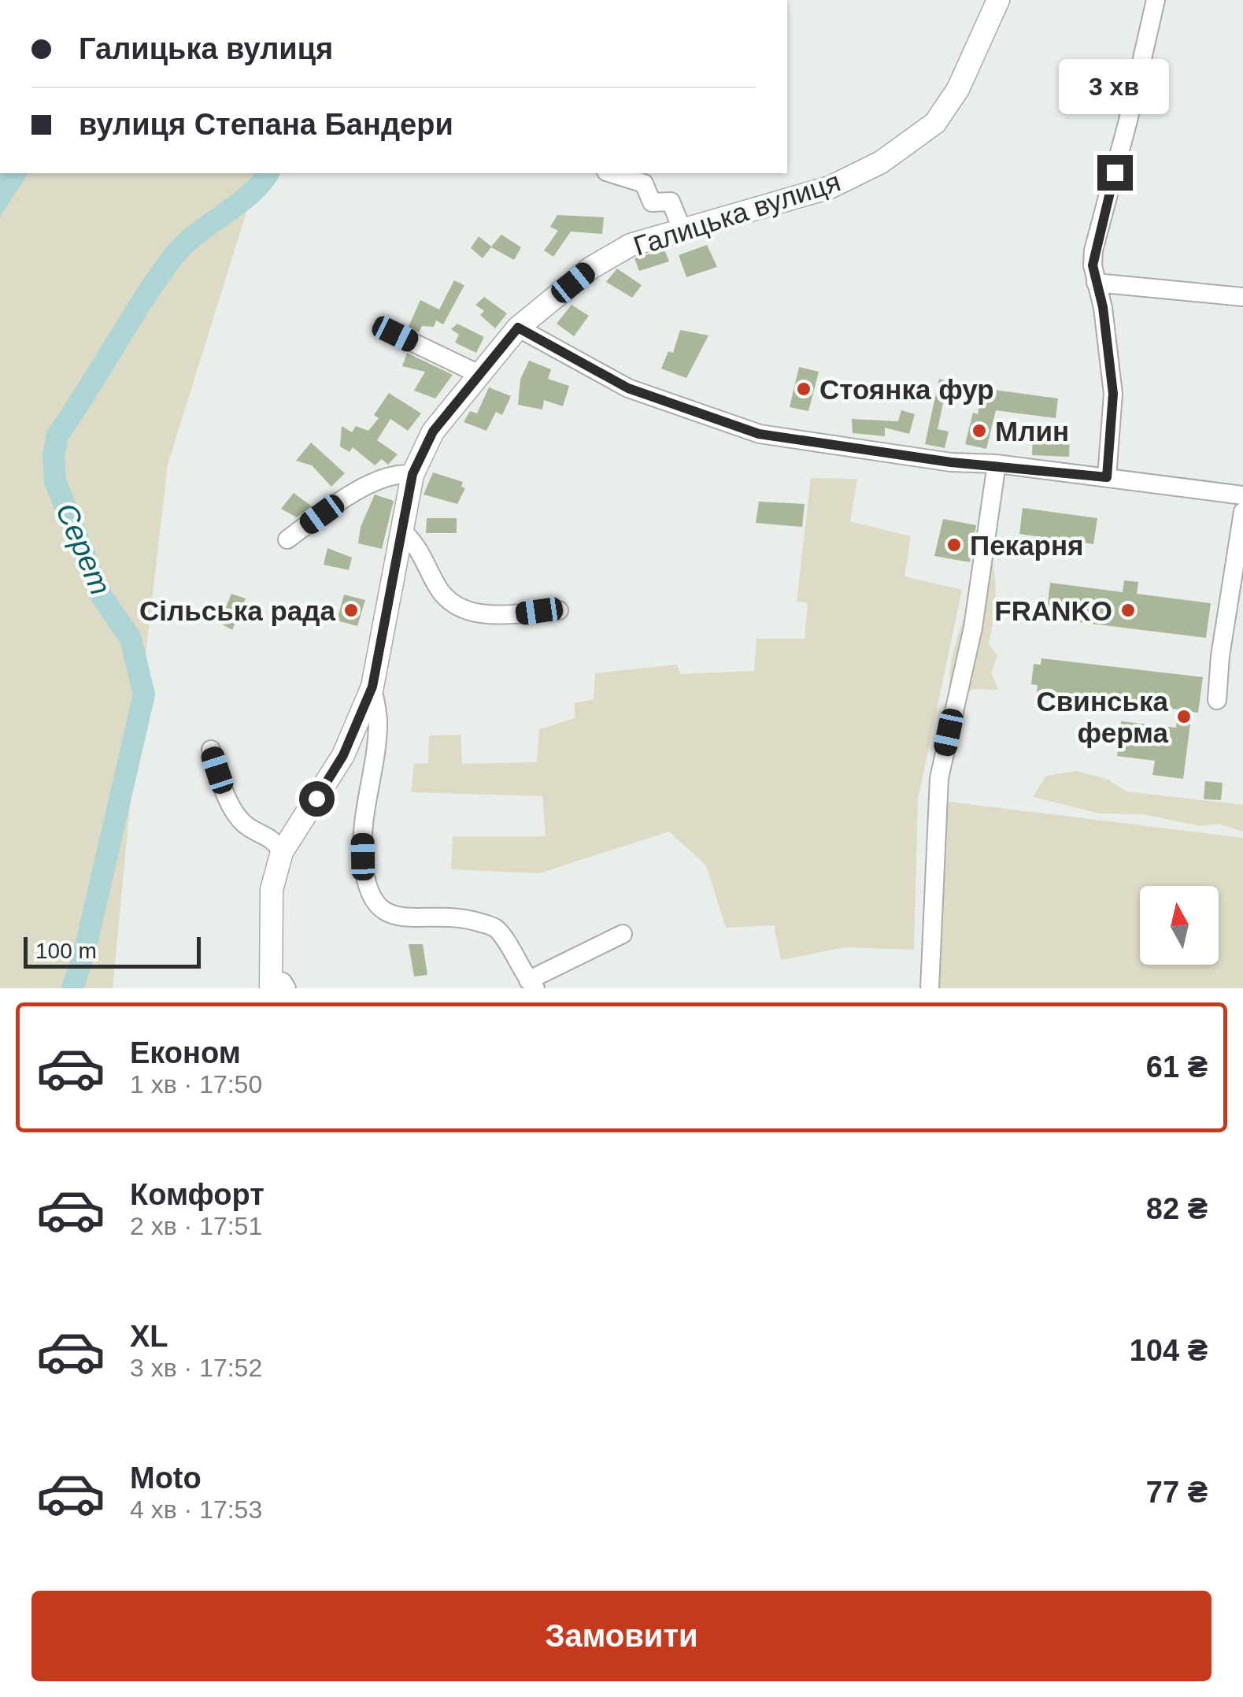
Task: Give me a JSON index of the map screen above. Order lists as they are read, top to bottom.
{
  "streets": {
    "main road": ["Галицька вулиця"]
  },
  "water": ["Серет"],
  "places": [
    "Стоянка фур",
    "Млин",
    "Пекарня",
    "Сільська рада",
    "FRANKO",
    "Свинська ферма"
  ],
  "scale_bar": "100 m",
  "north": "top",
  "page": {
    "banner": ["Галицька вулиця", "вулиця Степана Бандери"],
    "bubble": "3 хв",
    "scale": "100 m",
    "list": [
      {
        "name": "Економ",
        "note": "1 хв · 17:50",
        "value": "61 ₴"
      },
      {
        "name": "Комфорт",
        "note": "2 хв · 17:51",
        "value": "82 ₴"
      },
      {
        "name": "XL",
        "note": "3 хв · 17:52",
        "value": "104 ₴"
      },
      {
        "name": "Moto",
        "note": "4 хв · 17:53",
        "value": "77 ₴"
      }
    ],
    "buttons": "Замовити"
  }
}
